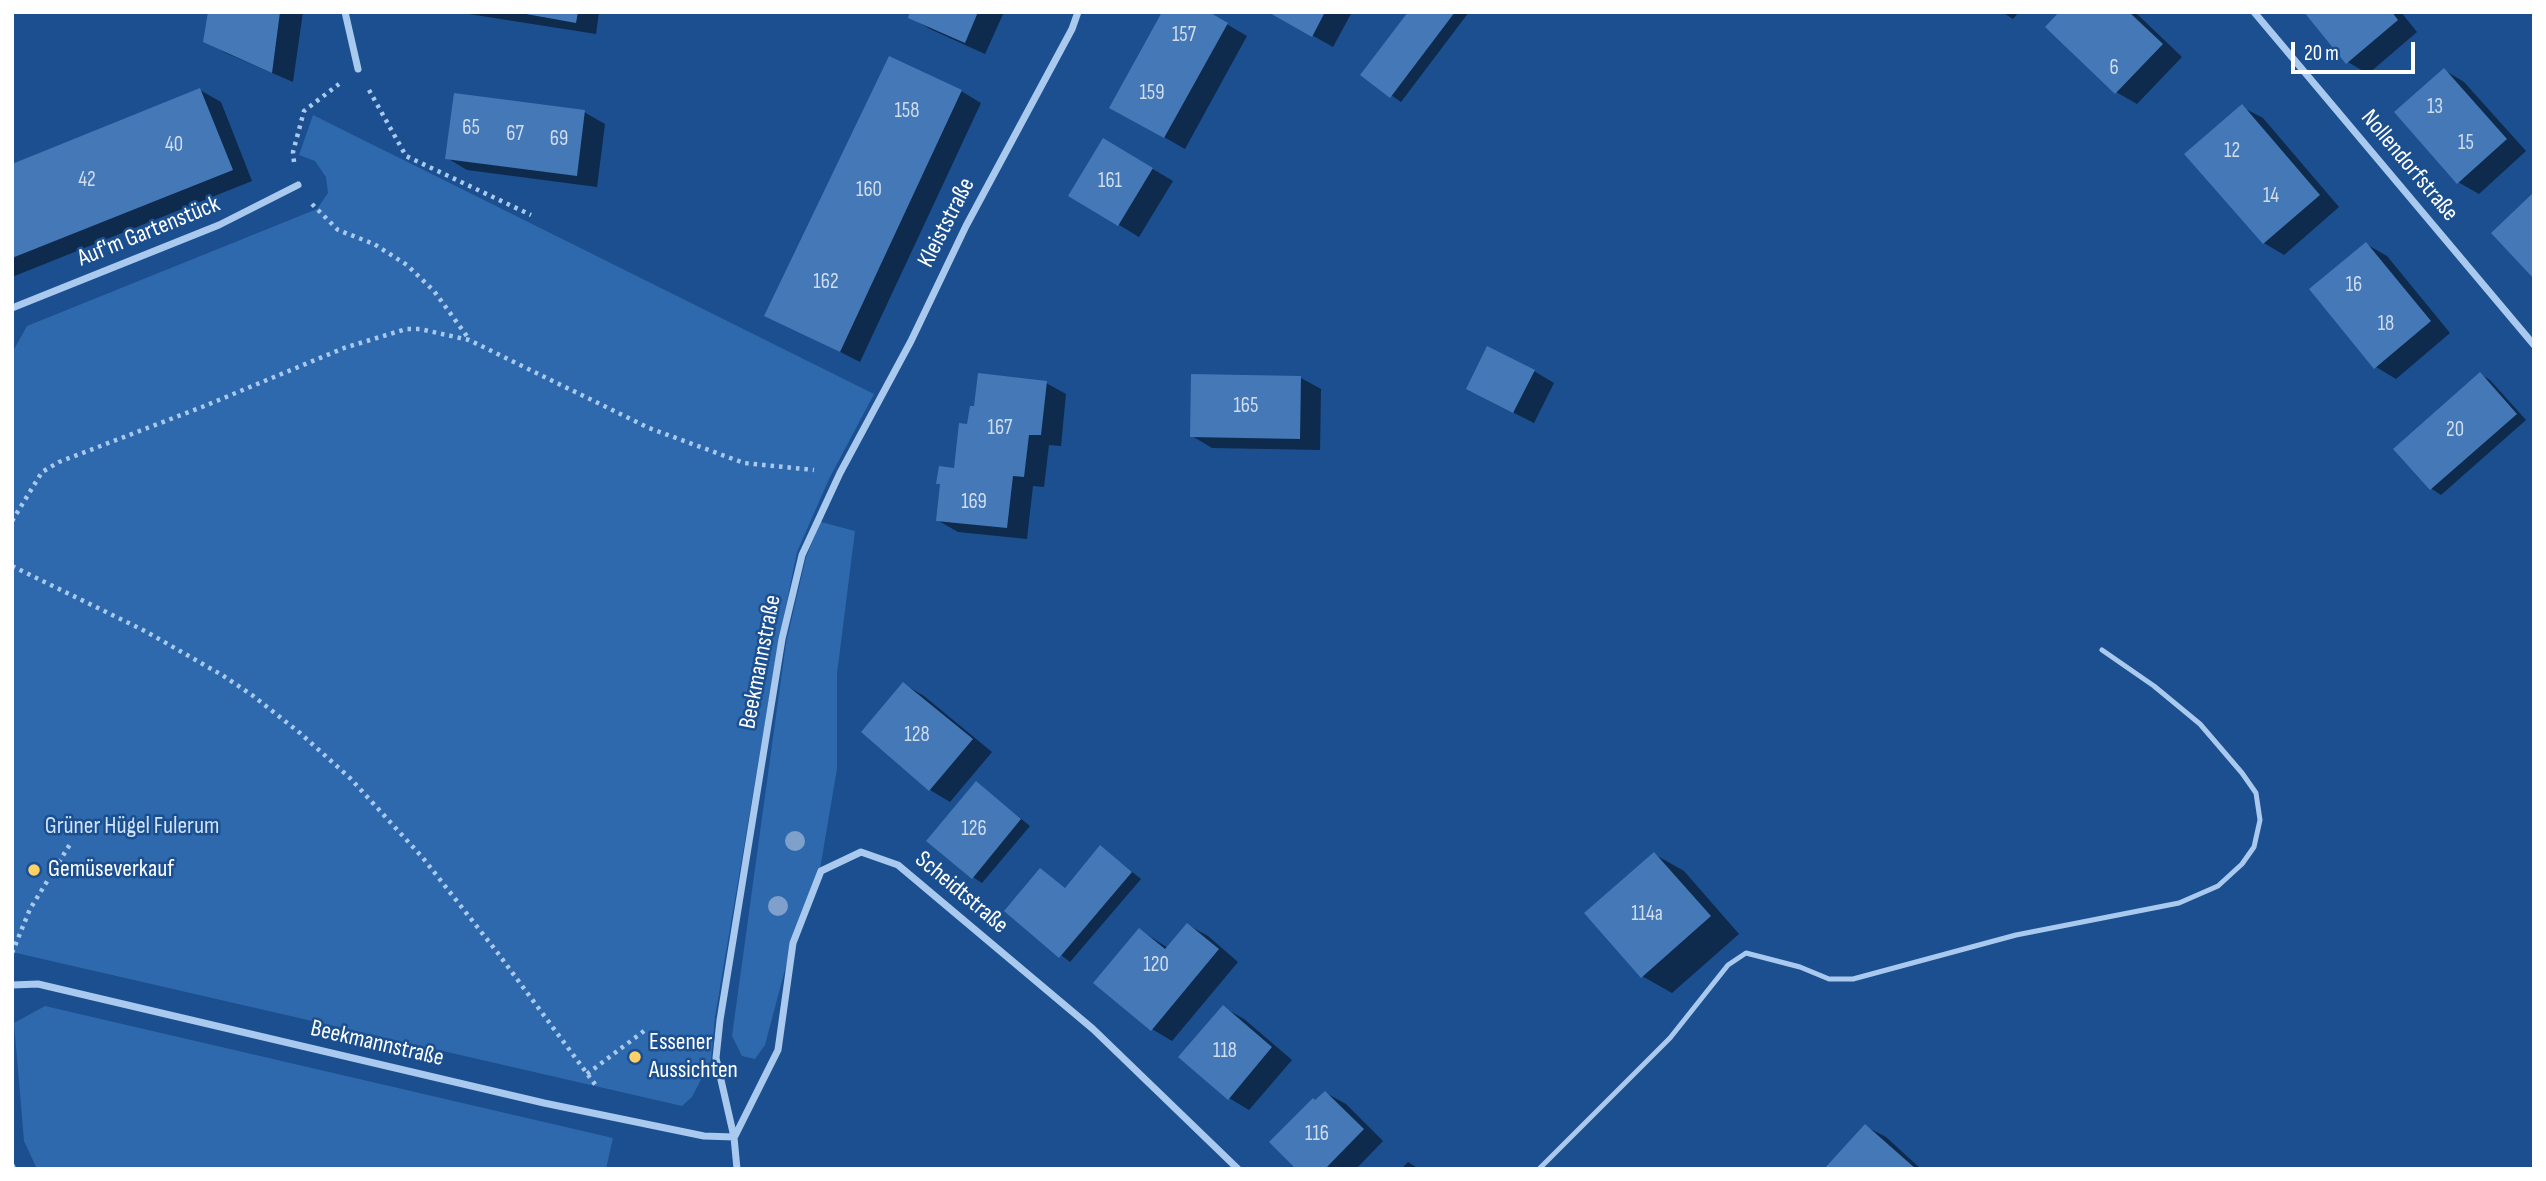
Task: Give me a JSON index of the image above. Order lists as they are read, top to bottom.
{
  "streets": {
    "street": [
      "Nollendorfstraße",
      "Kleiststraße",
      "Auf'm Gartenstück",
      "Beekmannstraße",
      "Scheidtstraße"
    ]
  },
  "crossings": [
    ["Kleiststraße", "Beekmannstraße"],
    ["Beekmannstraße", "Scheidtstraße"]
  ],
  "parks": ["Grüner Hügel Fulerum"],
  "places": ["Gemüseverkauf", "Essener Aussichten"],
  "house_numbers": [
    "157",
    "6",
    "159",
    "13",
    "158",
    "65",
    "67",
    "69",
    "15",
    "40",
    "12",
    "42",
    "161",
    "160",
    "14",
    "162",
    "16",
    "18",
    "165",
    "167",
    "20",
    "169",
    "128",
    "126",
    "114a",
    "120",
    "118",
    "116"
  ],
  "scale_bar": "20 m"
}
